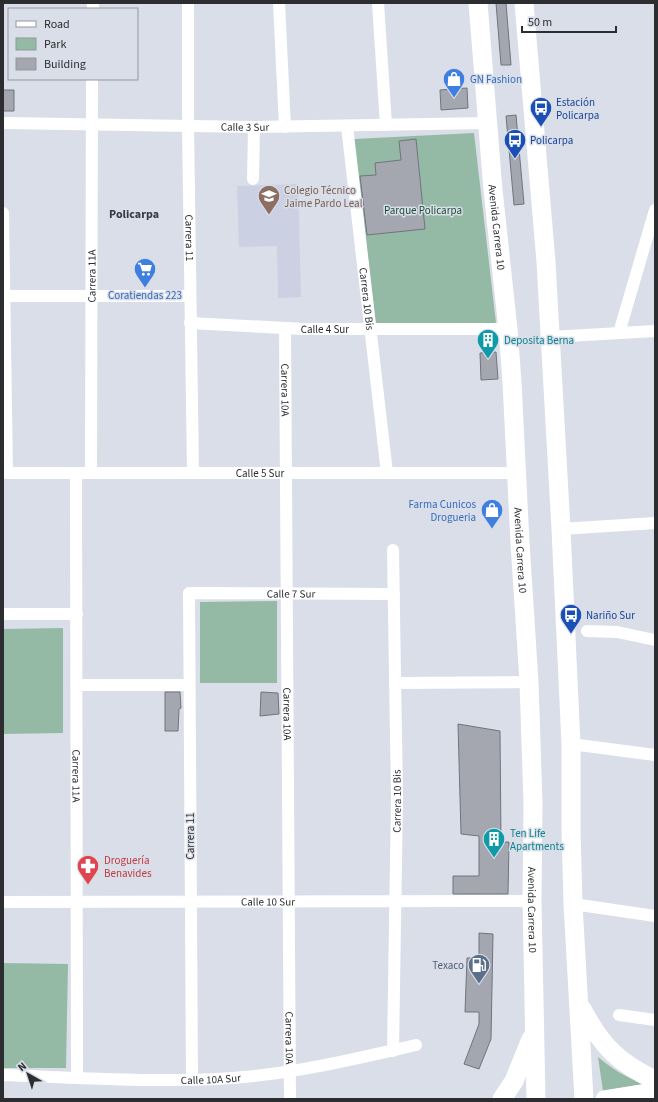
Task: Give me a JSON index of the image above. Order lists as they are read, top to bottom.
{
  "streets": {
    "main road": ["Avenida Carrera 10"],
    "street": [
      "Calle 3 Sur",
      "Carrera 11",
      "Carrera 11A",
      "Carrera 10 Bis",
      "Calle 4 Sur",
      "Carrera 10A",
      "Calle 5 Sur",
      "Calle 7 Sur",
      "Calle 10 Sur",
      "Calle 10A Sur"
    ]
  },
  "crossings": [
    ["Calle 3 Sur", "Avenida Carrera 10"],
    ["Calle 3 Sur", "Carrera 11"],
    ["Calle 3 Sur", "Carrera 11A"],
    ["Calle 3 Sur", "Carrera 10 Bis"],
    ["Avenida Carrera 10", "Calle 4 Sur"],
    ["Avenida Carrera 10", "Calle 5 Sur"],
    ["Avenida Carrera 10", "Calle 10 Sur"],
    ["Carrera 11", "Calle 4 Sur"],
    ["Carrera 11", "Calle 5 Sur"],
    ["Carrera 11", "Calle 7 Sur"],
    ["Carrera 11", "Calle 10 Sur"],
    ["Carrera 11", "Calle 10A Sur"],
    ["Carrera 11A", "Calle 5 Sur"],
    ["Carrera 11A", "Calle 10 Sur"],
    ["Carrera 11A", "Calle 10A Sur"],
    ["Carrera 10 Bis", "Calle 4 Sur"],
    ["Carrera 10 Bis", "Calle 5 Sur"],
    ["Carrera 10 Bis", "Calle 7 Sur"],
    ["Carrera 10 Bis", "Calle 10 Sur"],
    ["Carrera 10 Bis", "Calle 10A Sur"],
    ["Calle 4 Sur", "Carrera 10A"],
    ["Carrera 10A", "Calle 5 Sur"],
    ["Carrera 10A", "Calle 7 Sur"],
    ["Carrera 10A", "Calle 10 Sur"],
    ["Carrera 10A", "Calle 10A Sur"]
  ],
  "districts": ["Policarpa"],
  "parks": ["Parque Policarpa"],
  "places": {
    "shop": ["GN Fashion", "Farma Cunicos Drogueria"],
    "bus stop": ["Estación Policarpa", "Policarpa", "Nariño Sur"],
    "school or university": ["Colegio Técnico Jaime Pardo Leal"],
    "supermarket": ["Coratiendas 223"],
    "building": ["Deposita Berna", "Ten Life Apartments"],
    "pharmacy": ["Droguería Benavides"],
    "fuel station": ["Texaco"]
  },
  "legend": ["Road", "Park", "Building"],
  "scale_bar": "50 m",
  "north": "top left"
}
